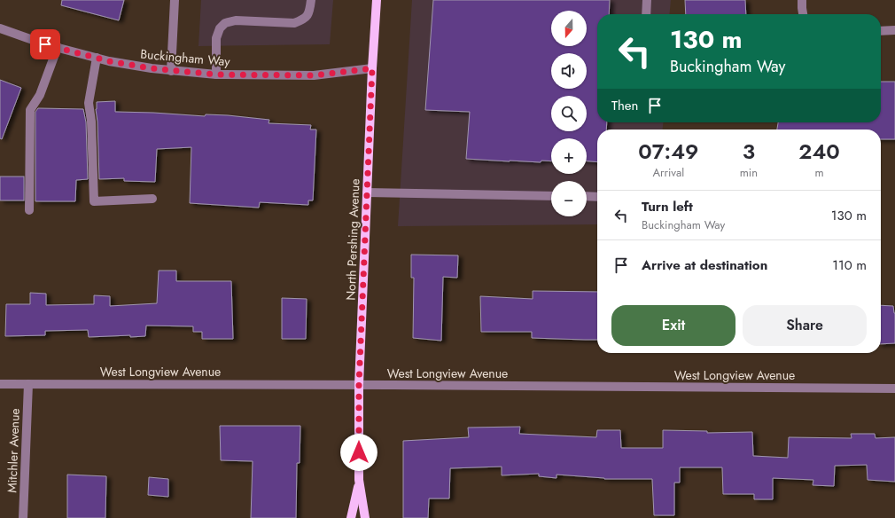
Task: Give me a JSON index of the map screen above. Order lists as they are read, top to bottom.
{
  "streets": {
    "main road": ["North Pershing Avenue"],
    "street": ["Buckingham Way", "West Longview Avenue", "Mitchler Avenue"]
  },
  "crossings": [
    ["Buckingham Way", "North Pershing Avenue"],
    ["North Pershing Avenue", "West Longview Avenue"],
    ["West Longview Avenue", "Mitchler Avenue"]
  ],
  "north": "bottom",
  "page": {
    "map_buttons": ["+", "−"],
    "turn": ["130 m", "Buckingham Way"],
    "then": "Then",
    "eta": [
      "07:49",
      "Arrival",
      "3",
      "min",
      "240",
      "m"
    ],
    "list": [
      {
        "name": "Turn left",
        "note": "Buckingham Way",
        "value": "130 m"
      },
      {
        "name": "Arrive at destination",
        "value": "110 m"
      }
    ],
    "buttons": ["Exit", "Share"]
  }
}
